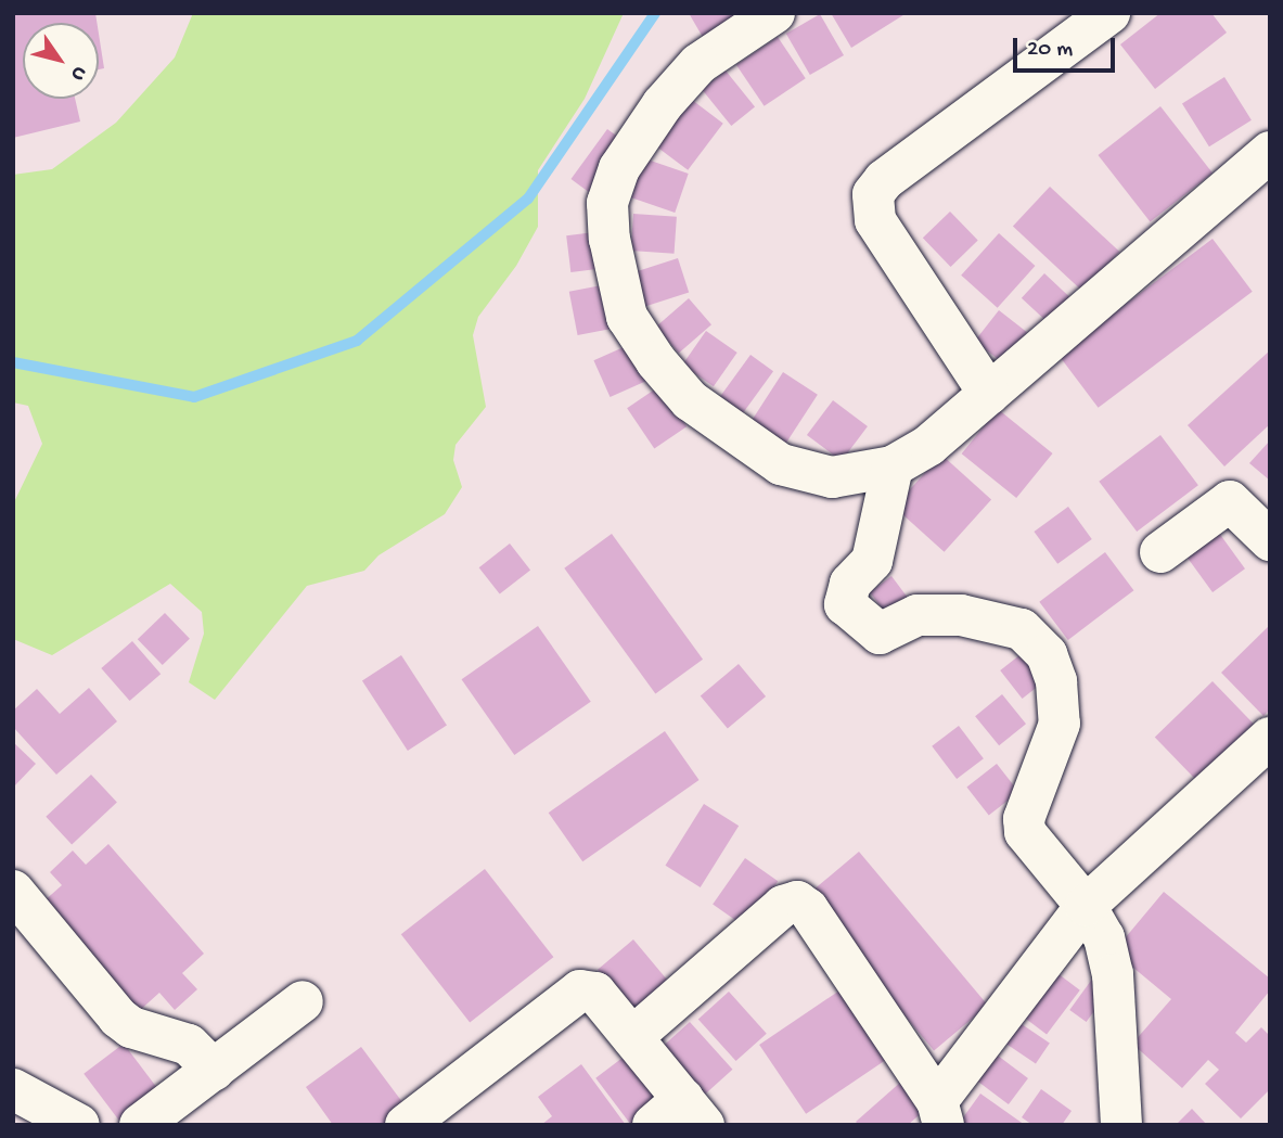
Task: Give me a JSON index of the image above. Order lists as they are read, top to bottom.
{
  "scale_bar": "20 m",
  "north": "bottom right"
}
